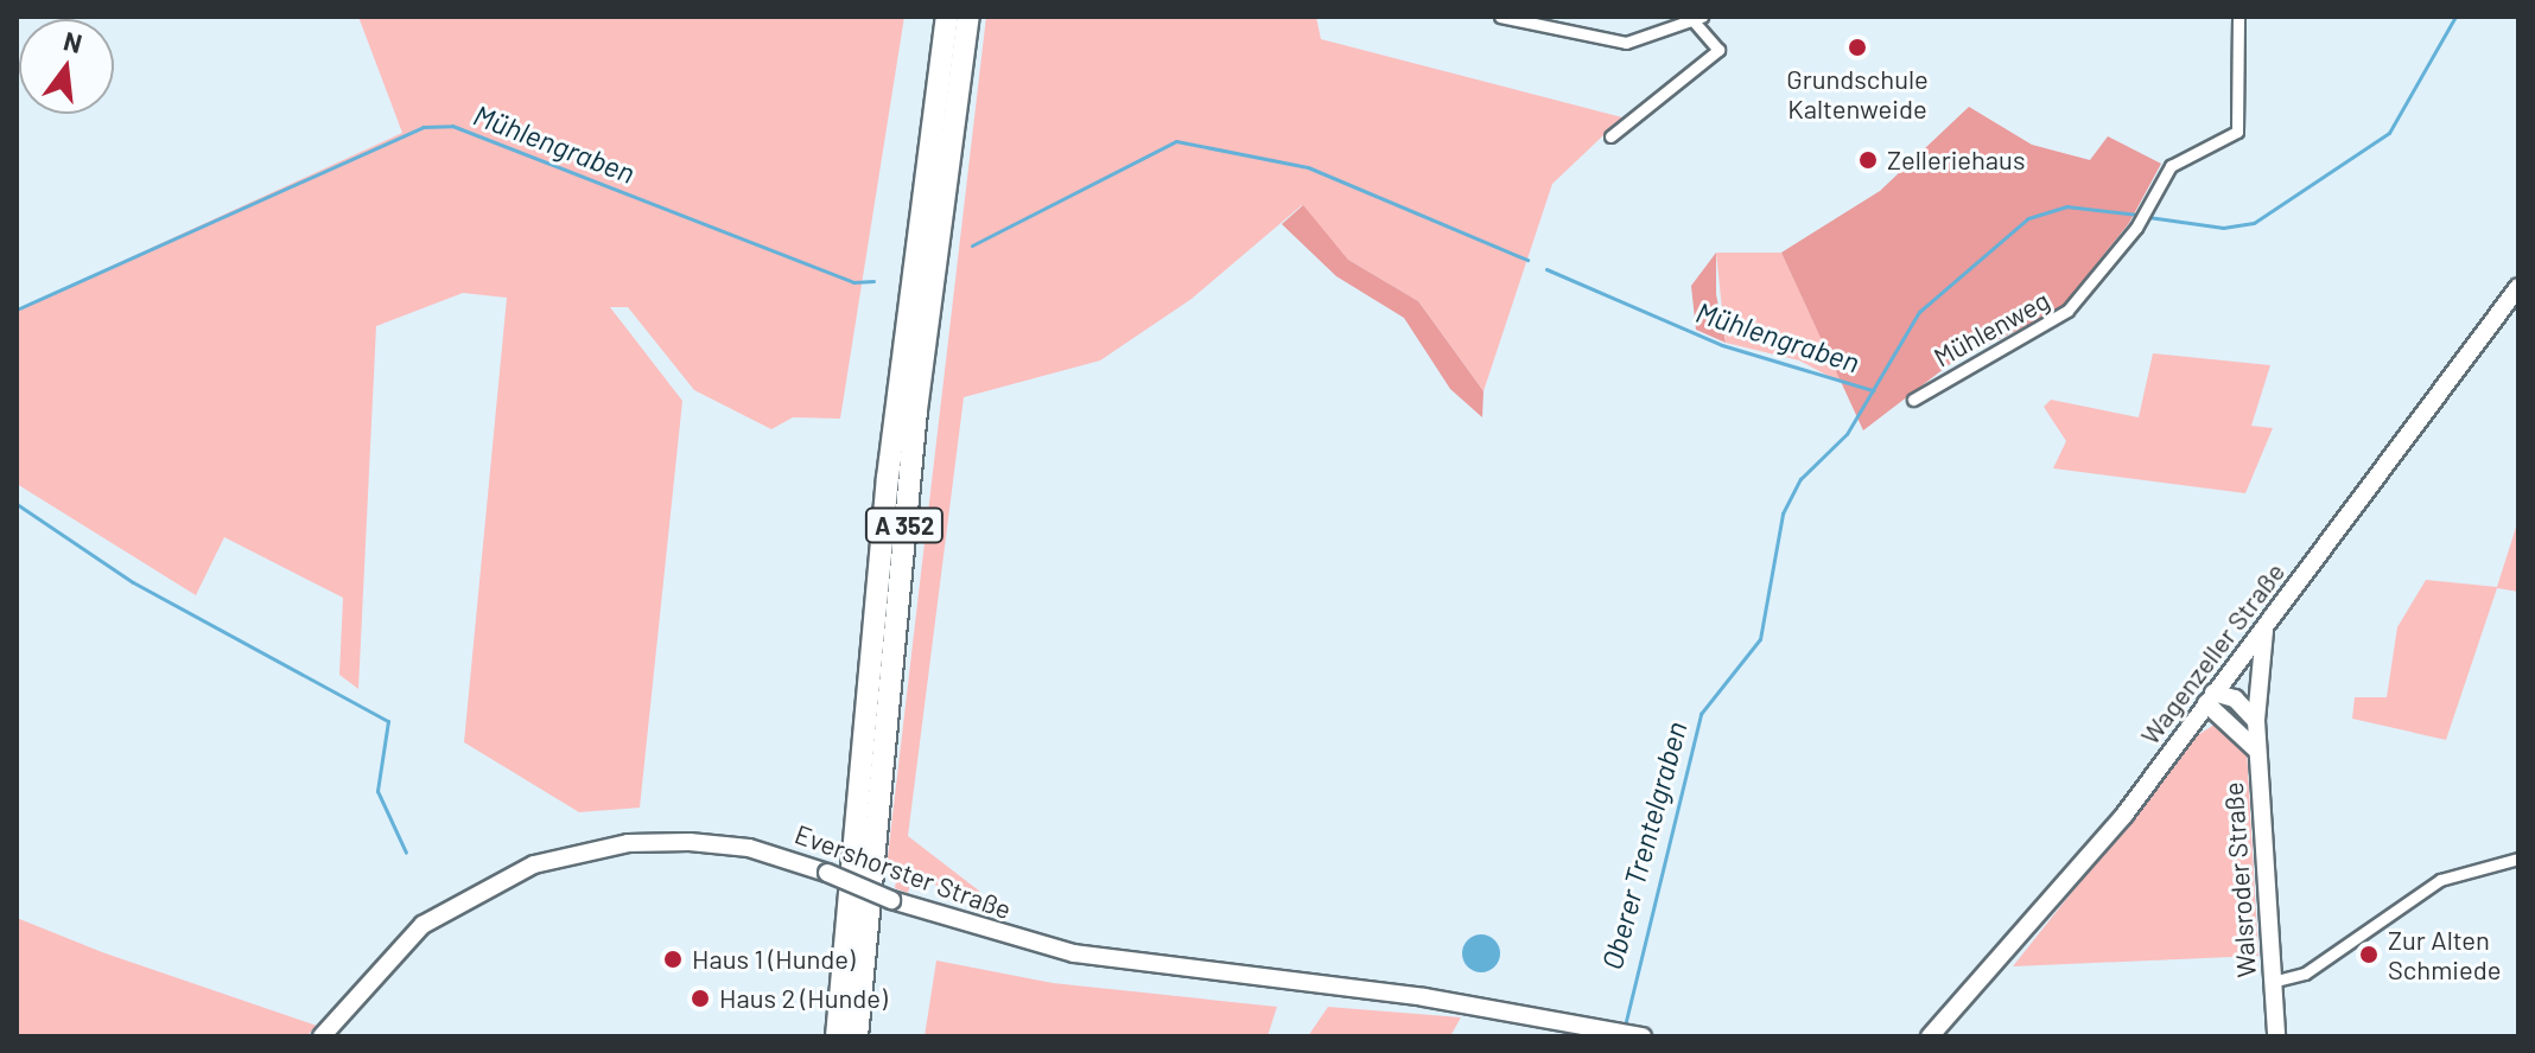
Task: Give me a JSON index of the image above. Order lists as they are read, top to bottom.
{
  "streets": {
    "highway": ["A 352"],
    "street": [
      "Mühlenweg",
      "Wagenzeller Straße",
      "Evershorster Straße",
      "Walsroder Straße"
    ]
  },
  "crossings": [
    ["Wagenzeller Straße", "Walsroder Straße"]
  ],
  "water": ["Mühlengraben", "Oberer Trentelgraben"],
  "places": [
    "Grundschule Kaltenweide",
    "Zelleriehaus",
    "Zur Alten Schmiede",
    "Haus 1 (Hunde)",
    "Haus 2 (Hunde)"
  ],
  "north": "top"
}
